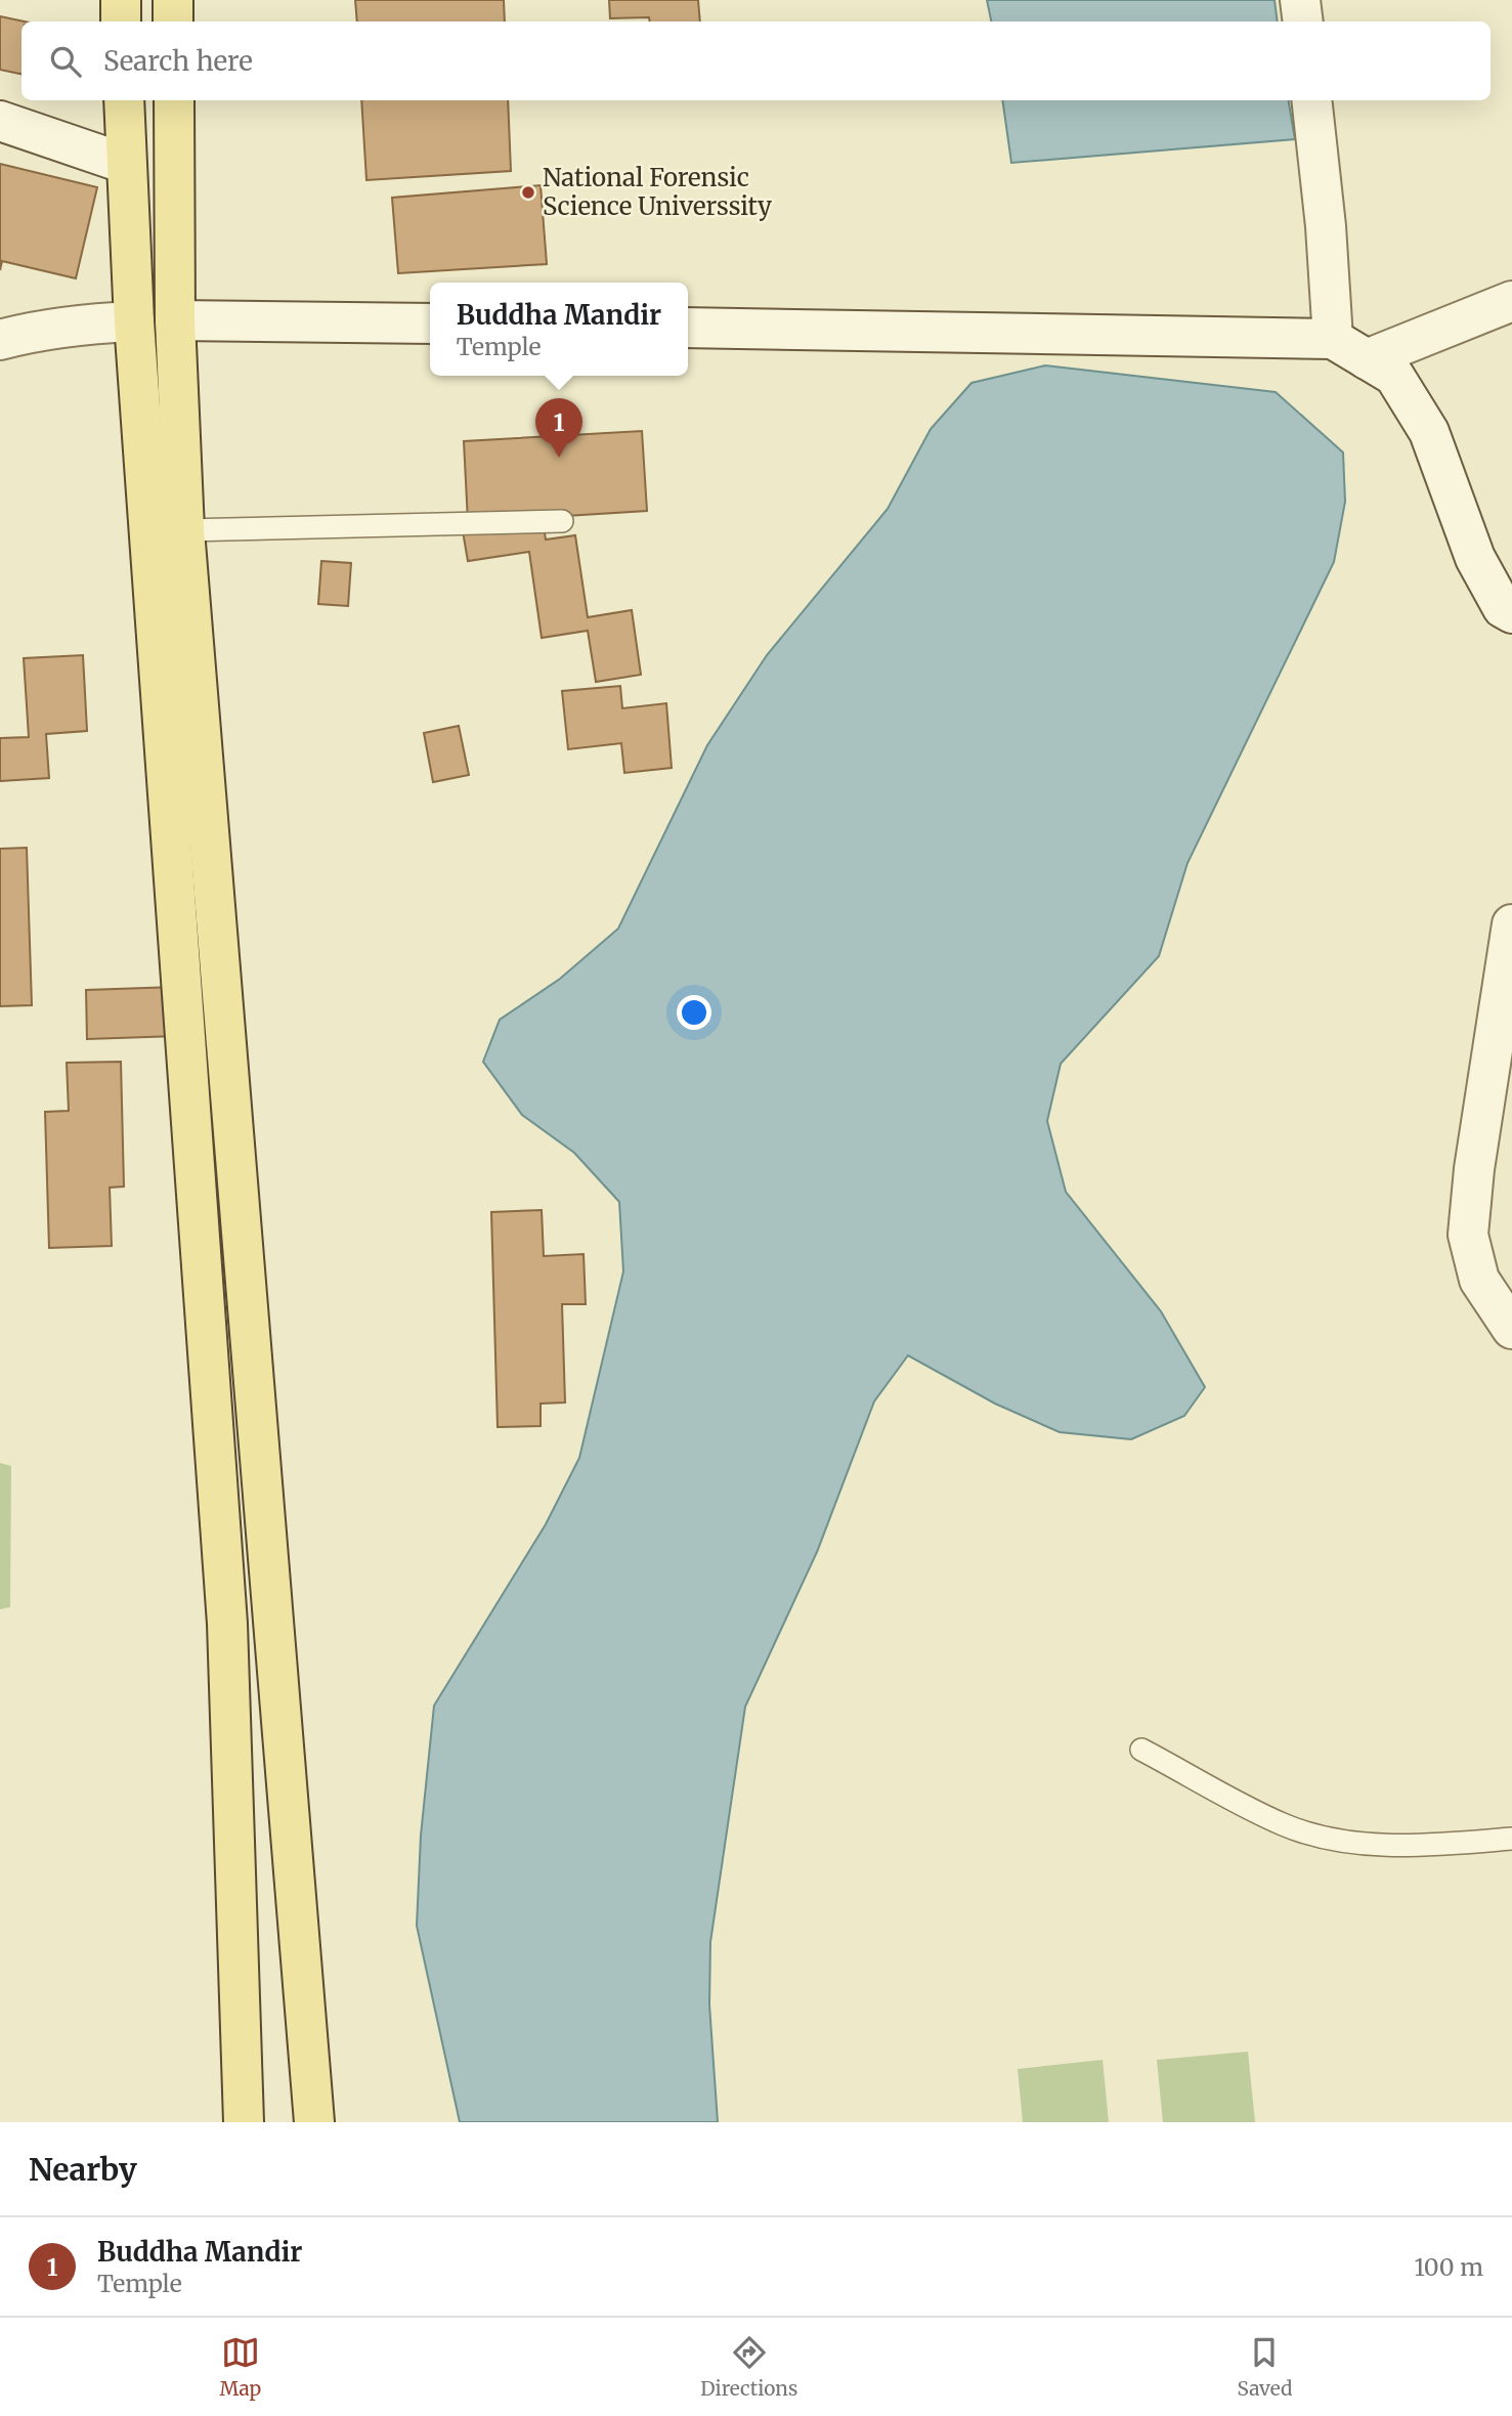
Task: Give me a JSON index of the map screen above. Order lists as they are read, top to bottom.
{
  "places": ["National Forensic Science Universsity"],
  "page": {
    "search": "Search here",
    "popup": ["Buddha Mandir", "Temple"],
    "pins": "1",
    "heading": "Nearby",
    "list": [
      {
        "mark": "1",
        "name": "Buddha Mandir",
        "note": "Temple",
        "value": "100 m"
      }
    ],
    "nav": ["Map", "Directions", "Saved"]
  }
}
